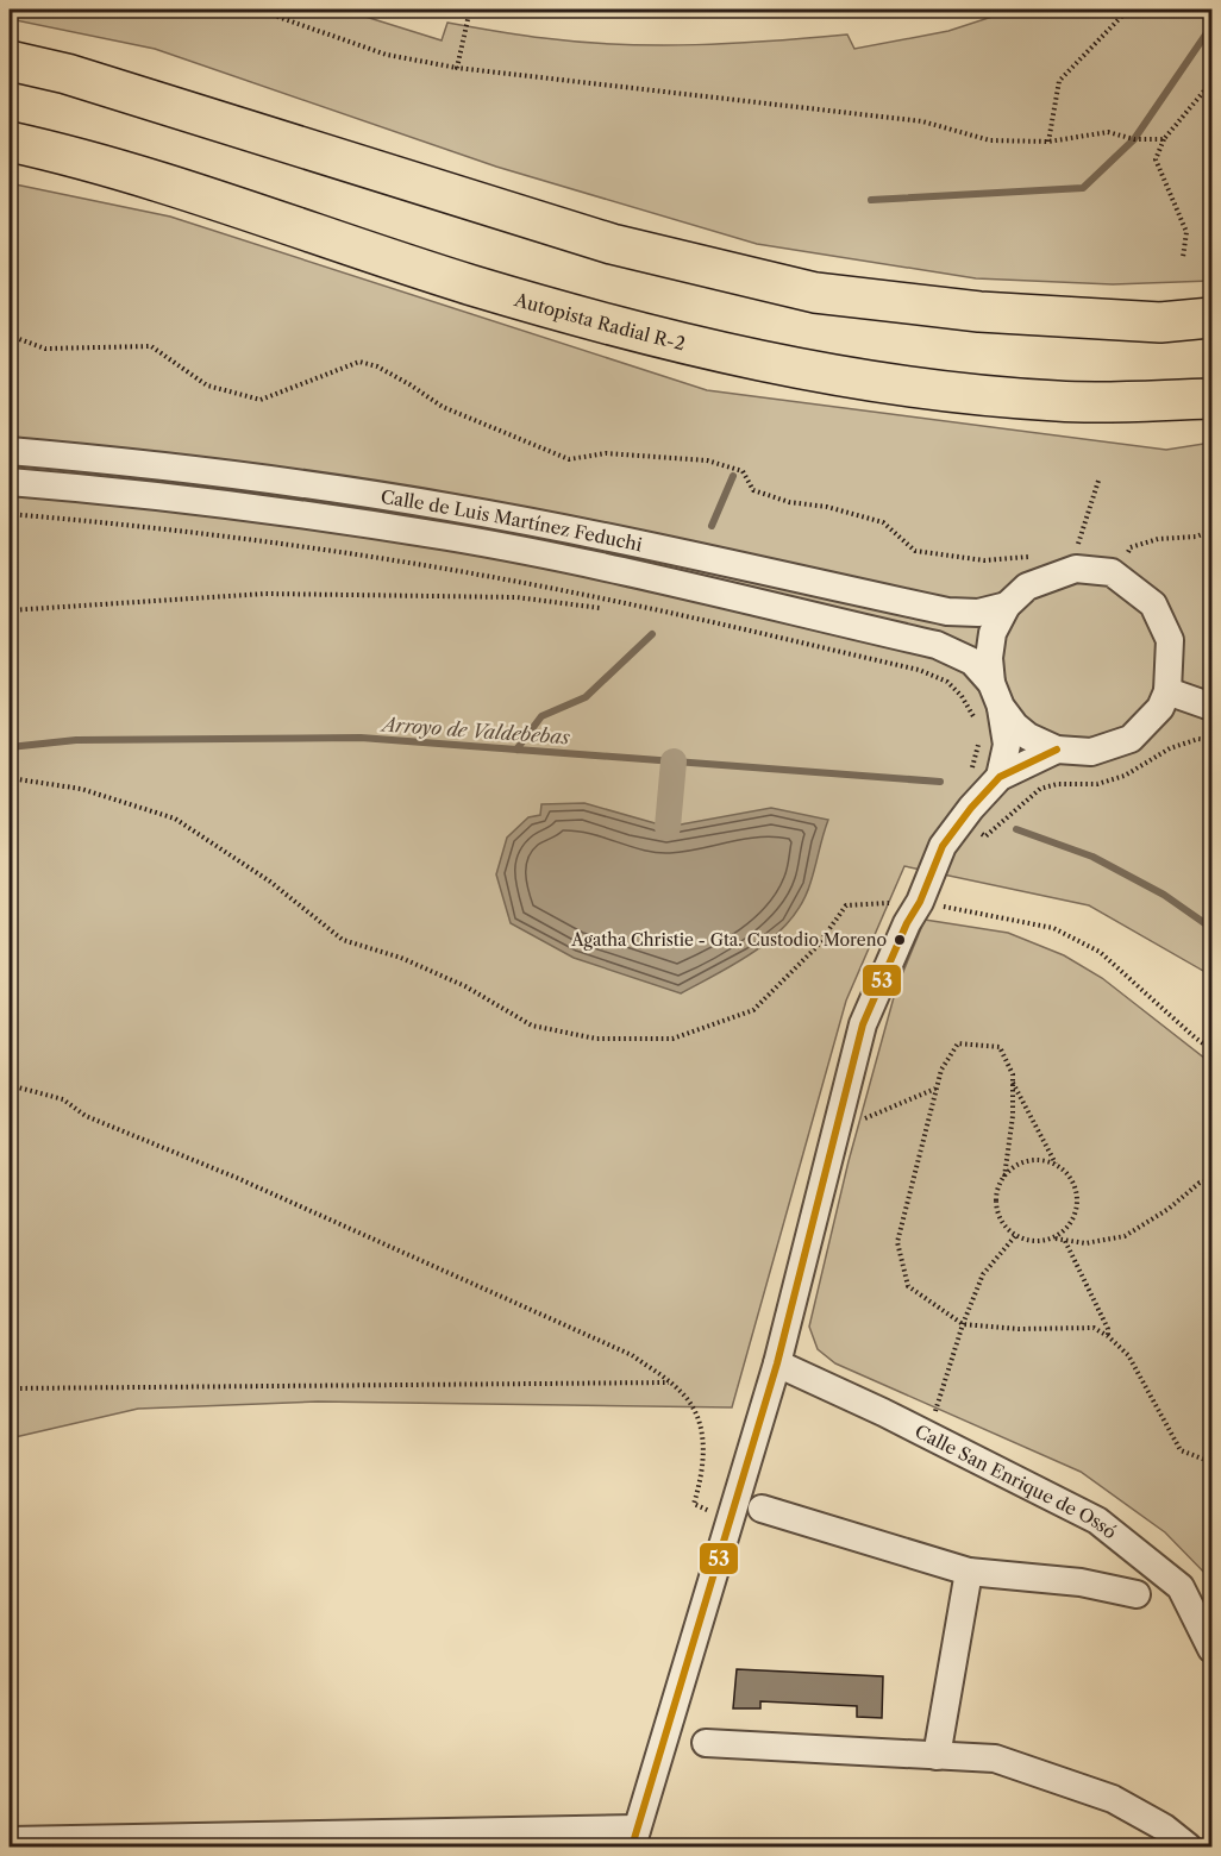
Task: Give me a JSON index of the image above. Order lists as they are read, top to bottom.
{
  "streets": {
    "highway": ["Autopista Radial R-2"],
    "street": ["Calle de Luis Martínez Feduchi", "Calle San Enrique de Ossó"]
  },
  "water": ["Arroyo de Valdebebas"],
  "places": ["Agatha Christie - Gta. Custodio Moreno"],
  "lines": ["transit line 53"]
}
